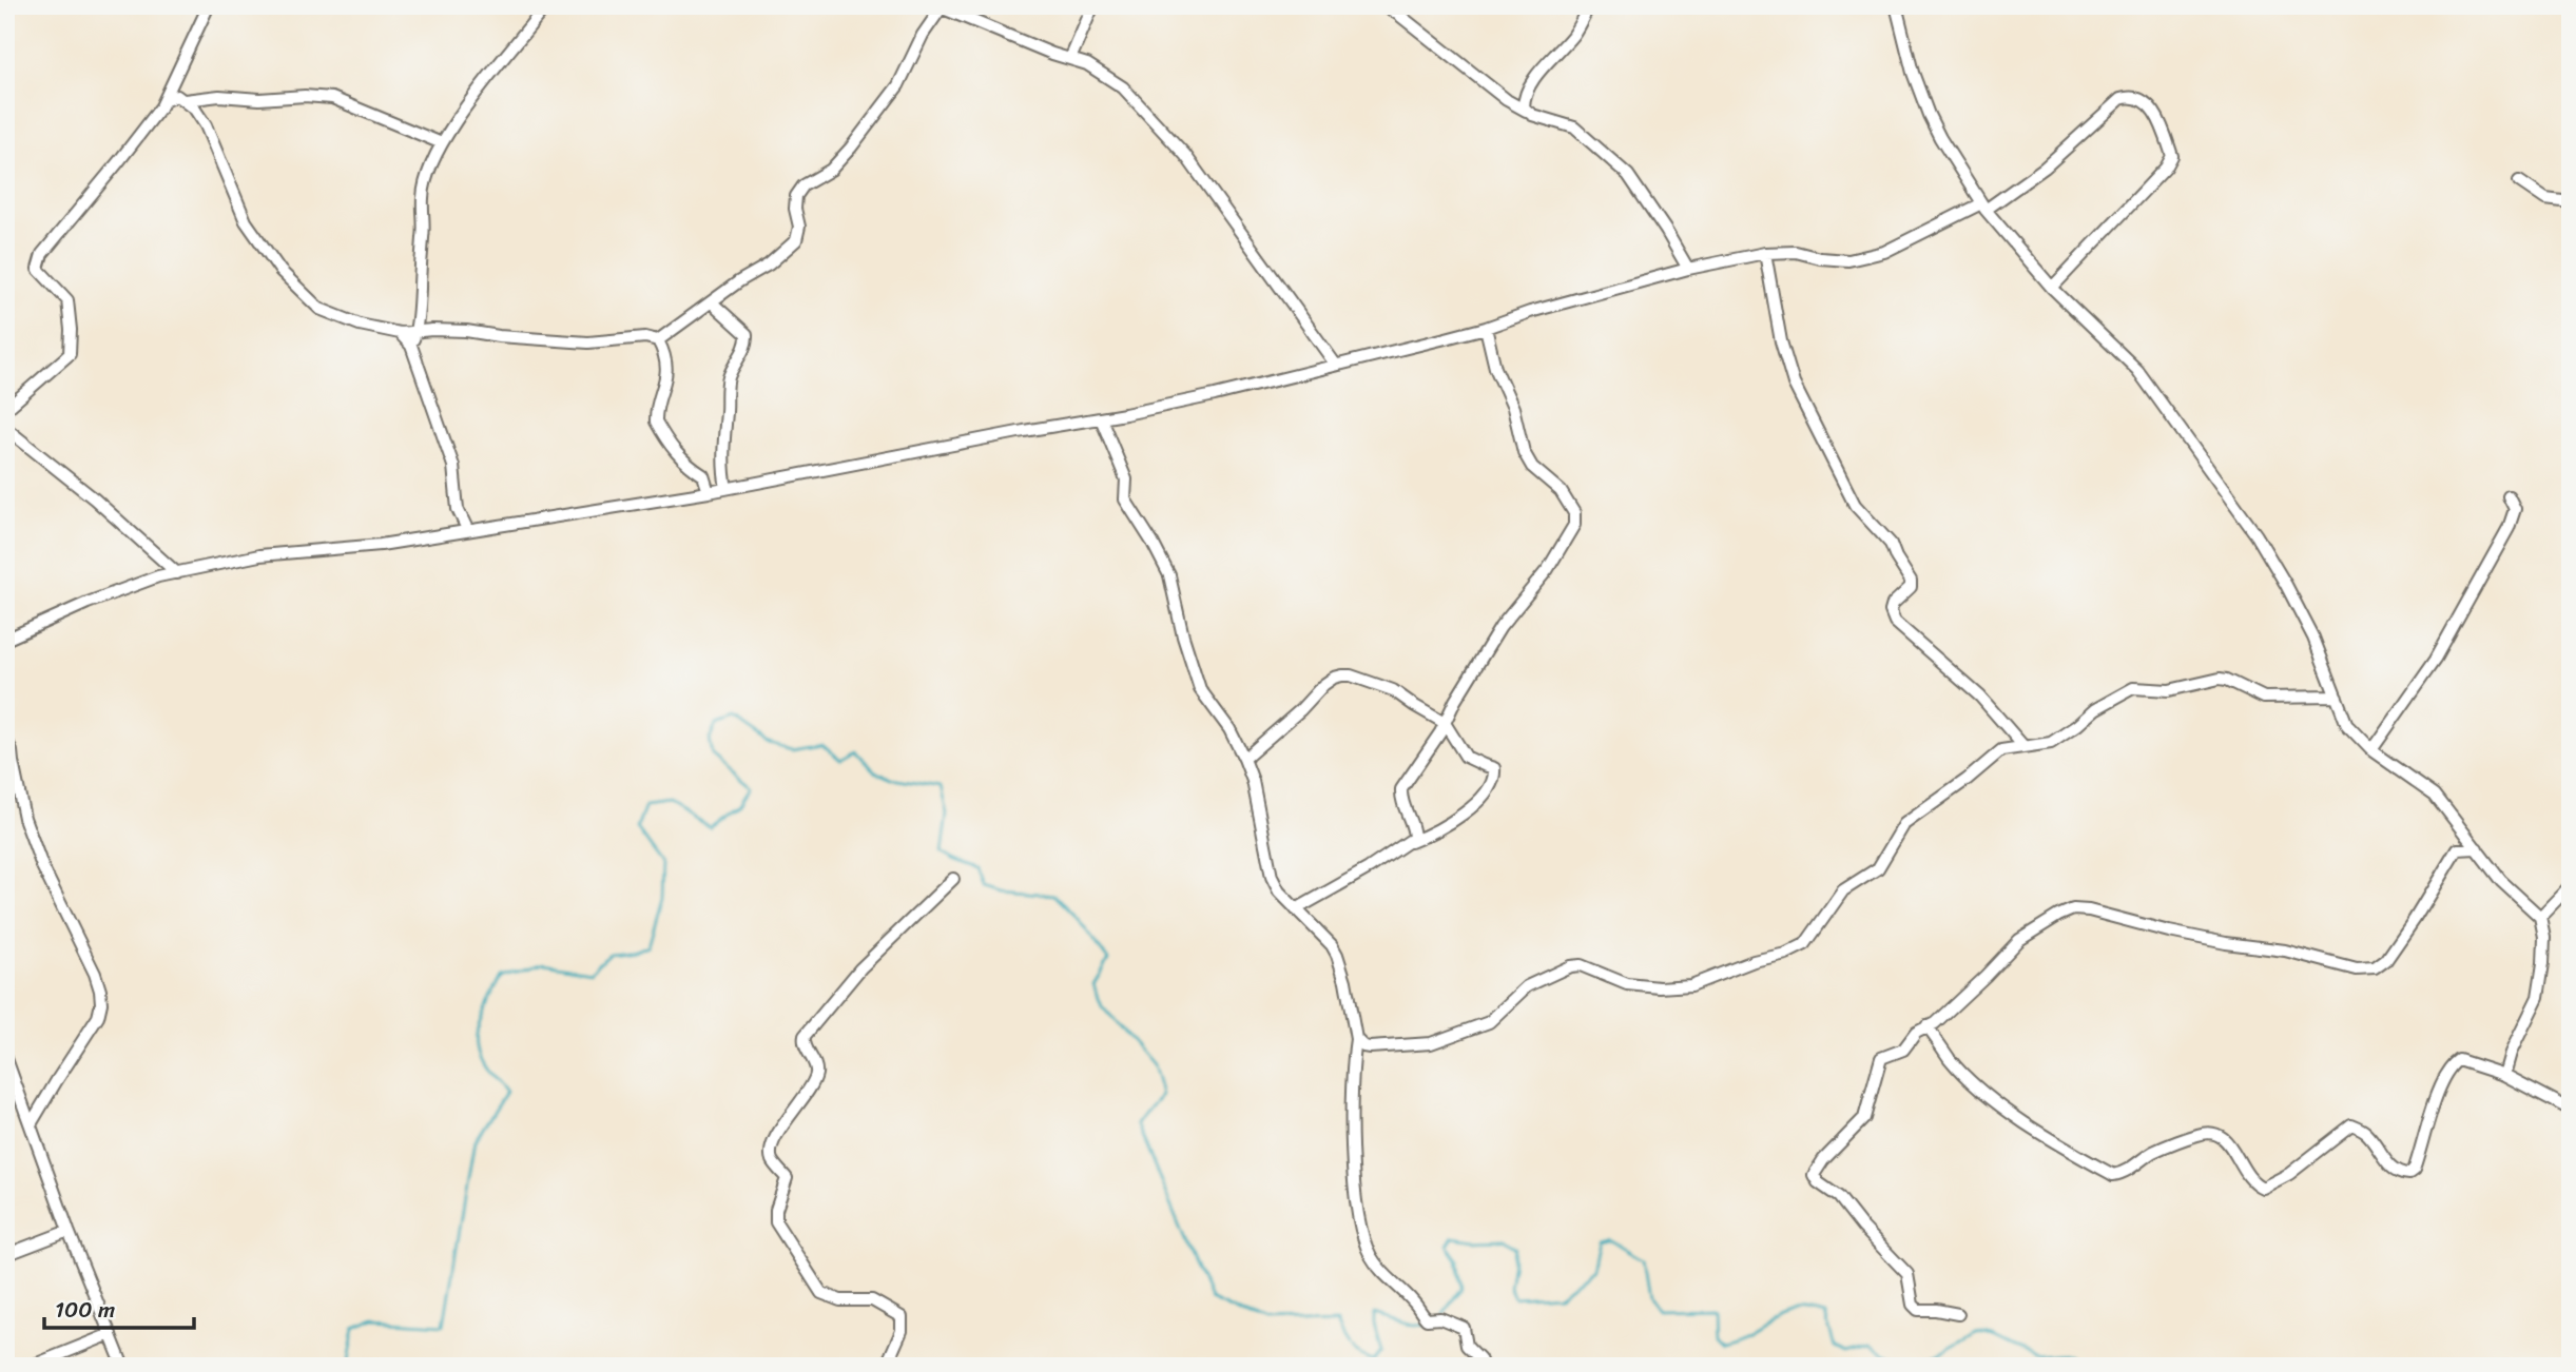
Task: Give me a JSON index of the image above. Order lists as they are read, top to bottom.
{
  "scale_bar": "100 m"
}
